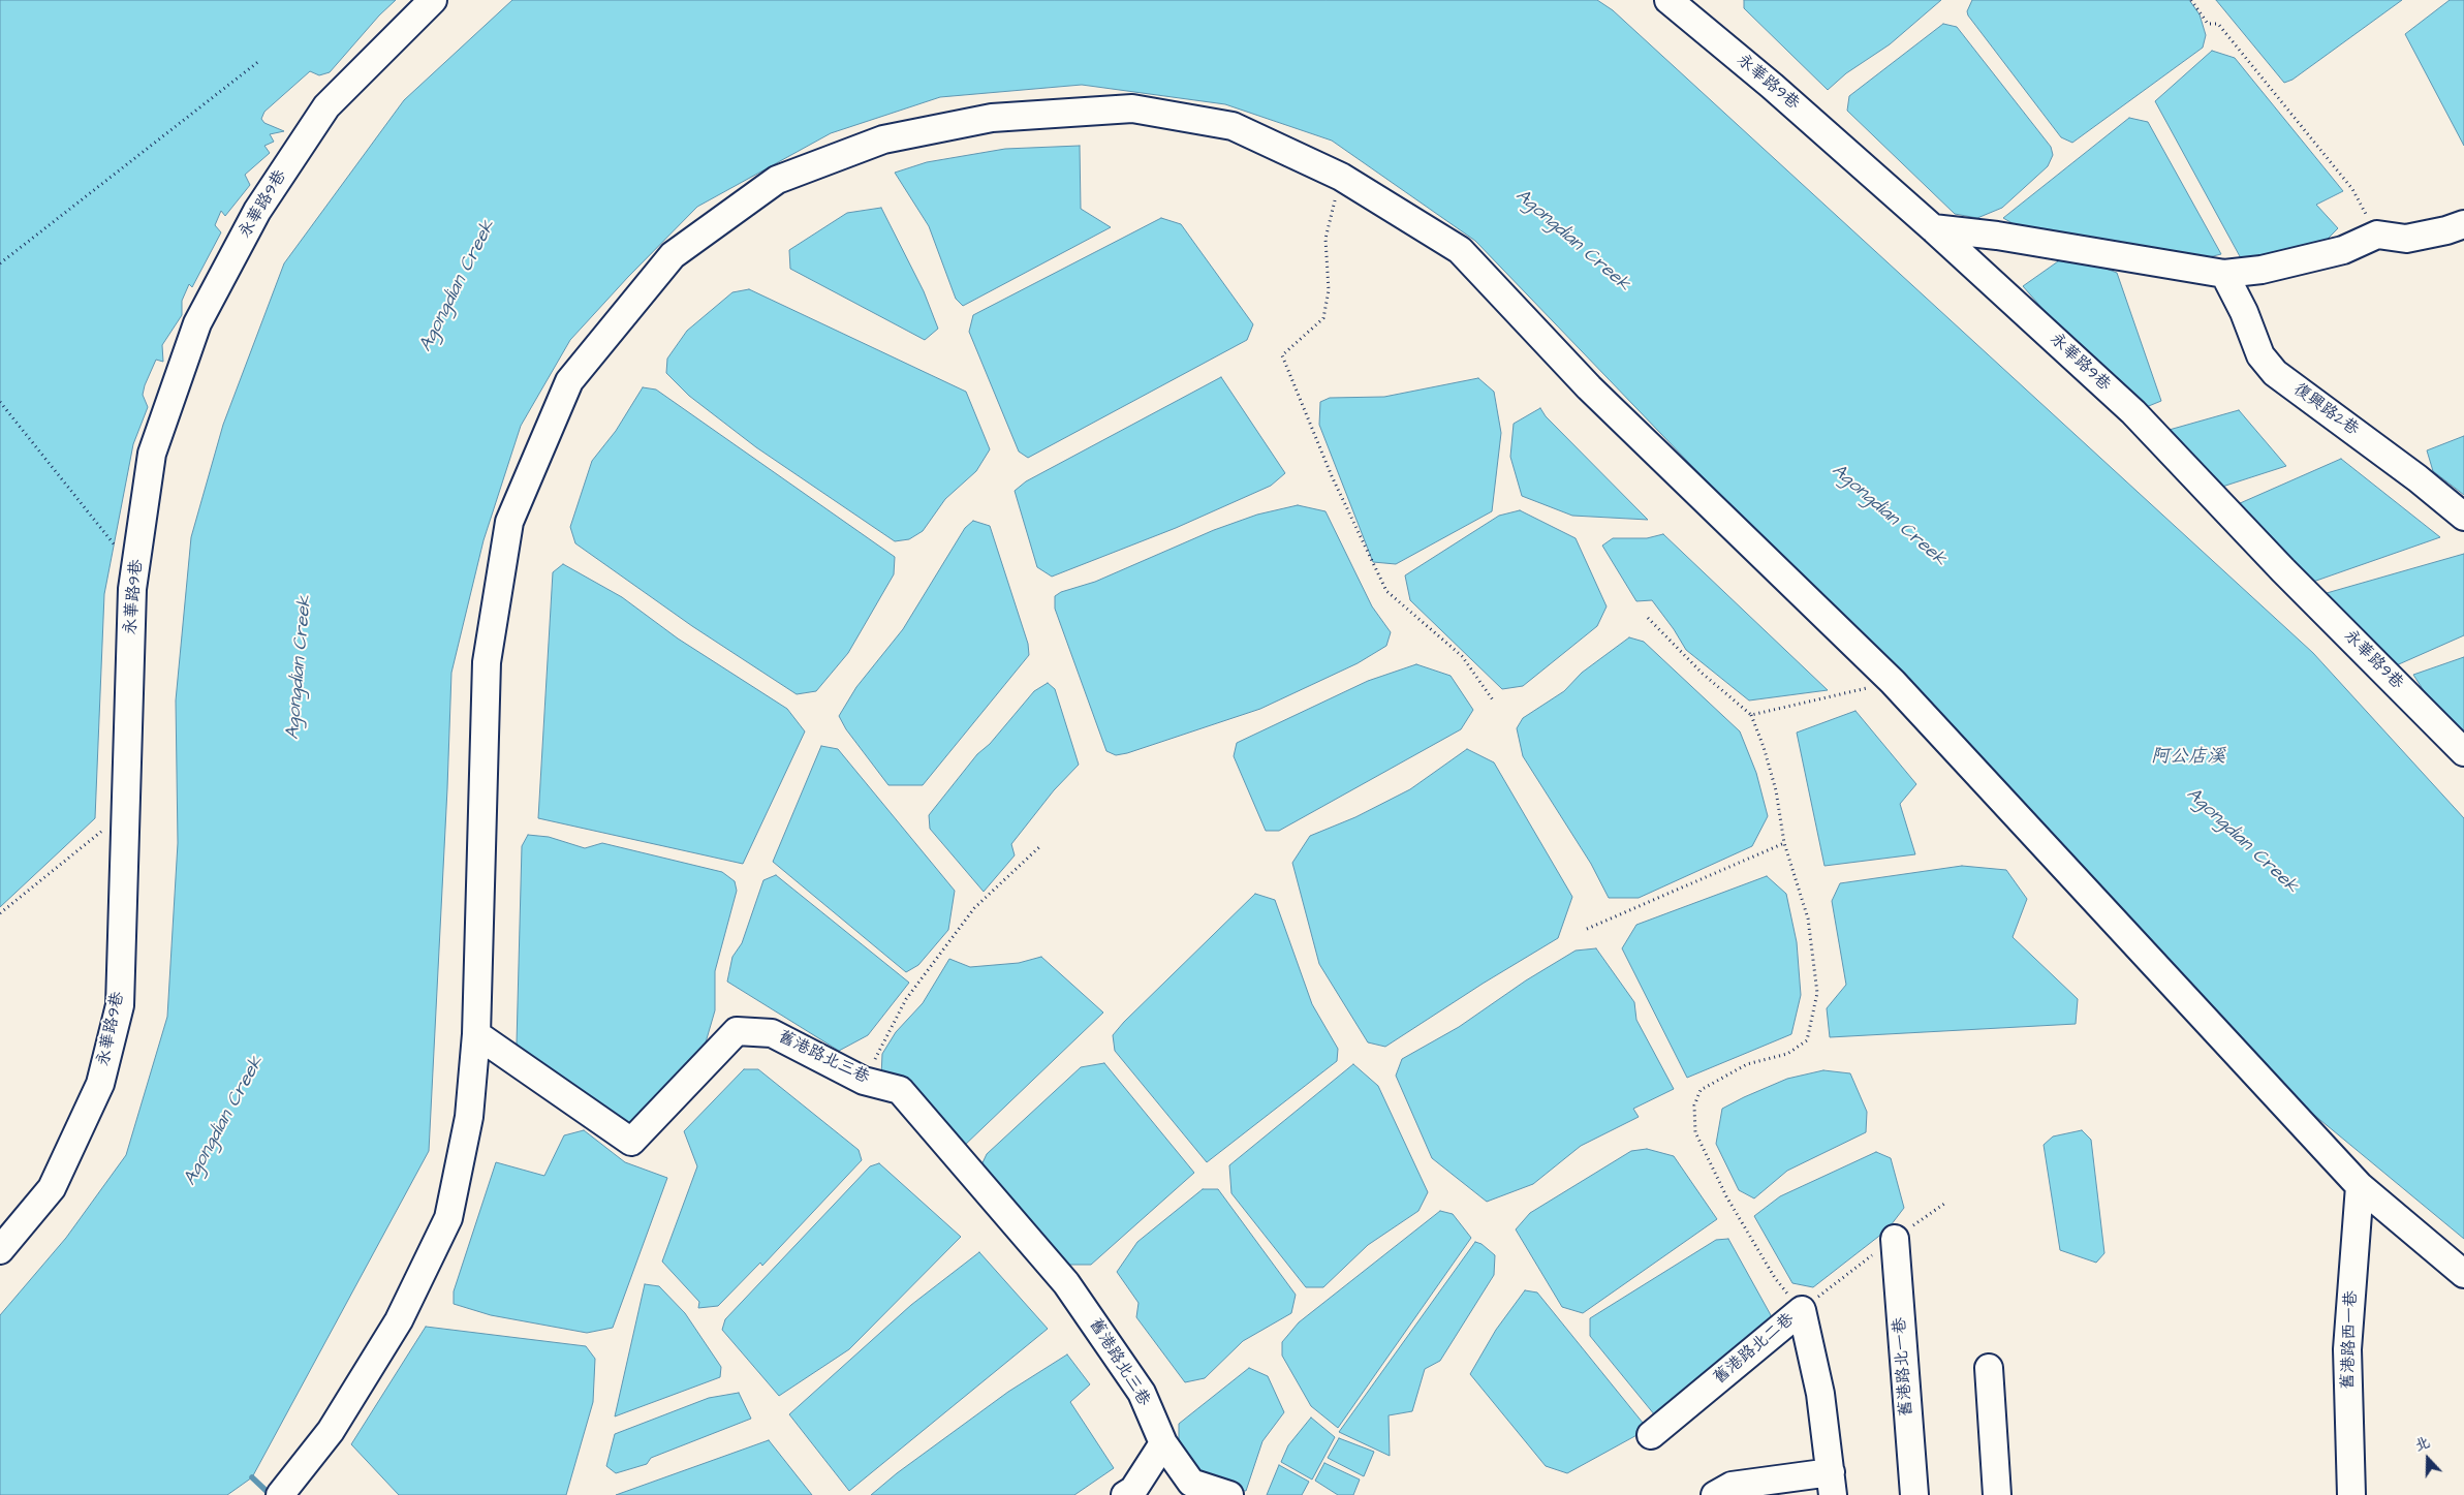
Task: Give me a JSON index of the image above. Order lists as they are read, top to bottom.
{
  "streets": {
    "street": [
      "永華路9巷",
      "復興路2巷",
      "舊港路北三巷",
      "舊港路西一巷",
      "舊港路北二巷",
      "舊港路北一巷"
    ]
  },
  "water": ["Agongdian Creek", "阿公店溪"],
  "north": "top"
}
